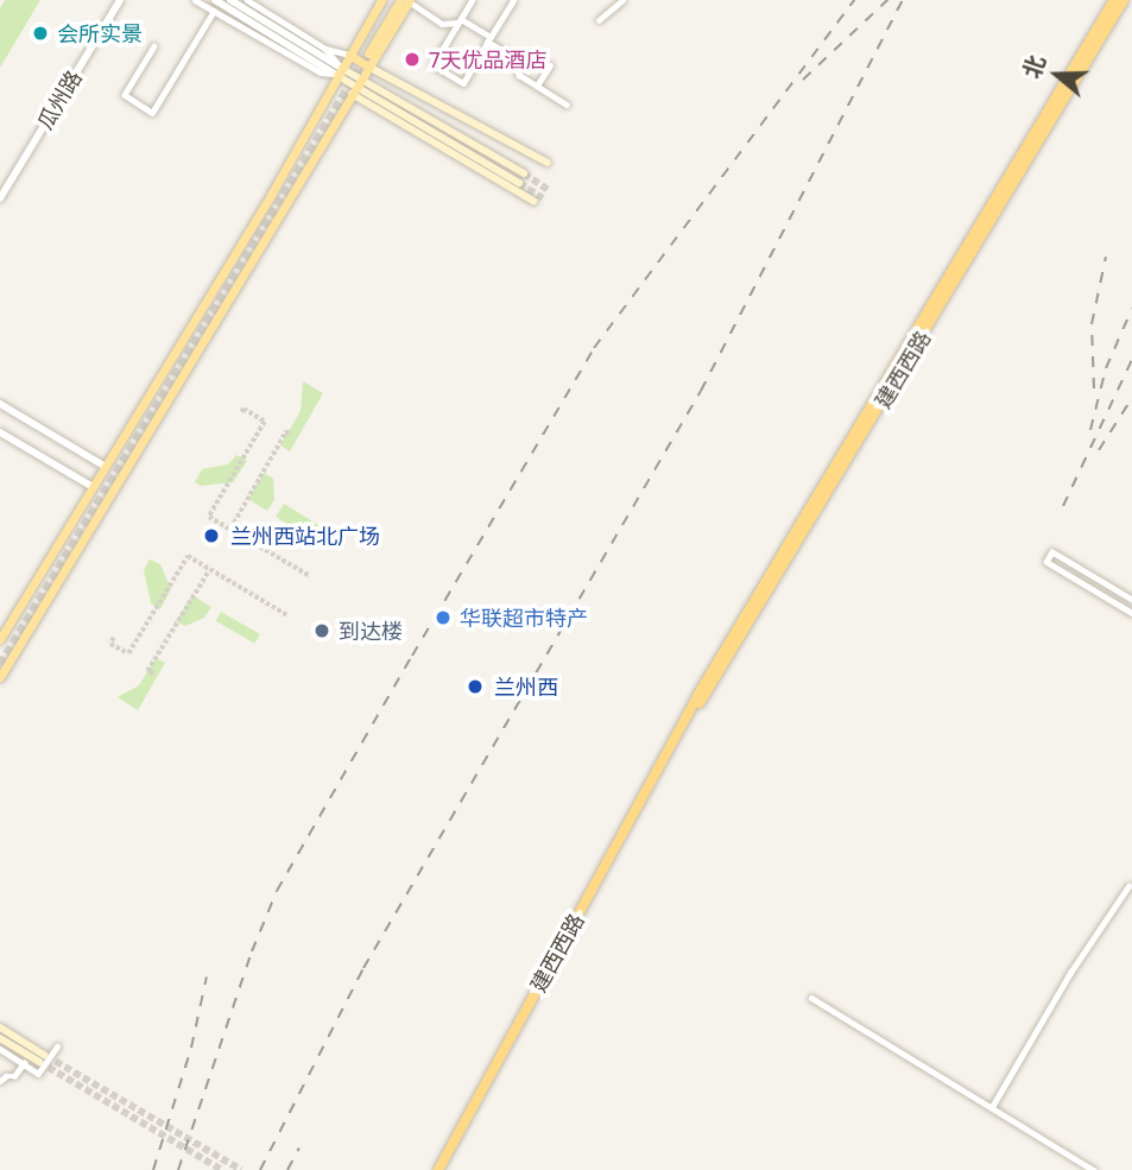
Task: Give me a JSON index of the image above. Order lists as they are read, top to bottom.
{
  "streets": {
    "highway": ["建西西路"],
    "street": ["瓜州路"]
  },
  "places": [
    "会所实景",
    "7天优品酒店",
    "兰州西站北广场",
    "华联超市特产",
    "到达楼",
    "兰州西"
  ],
  "north": "left"
}
